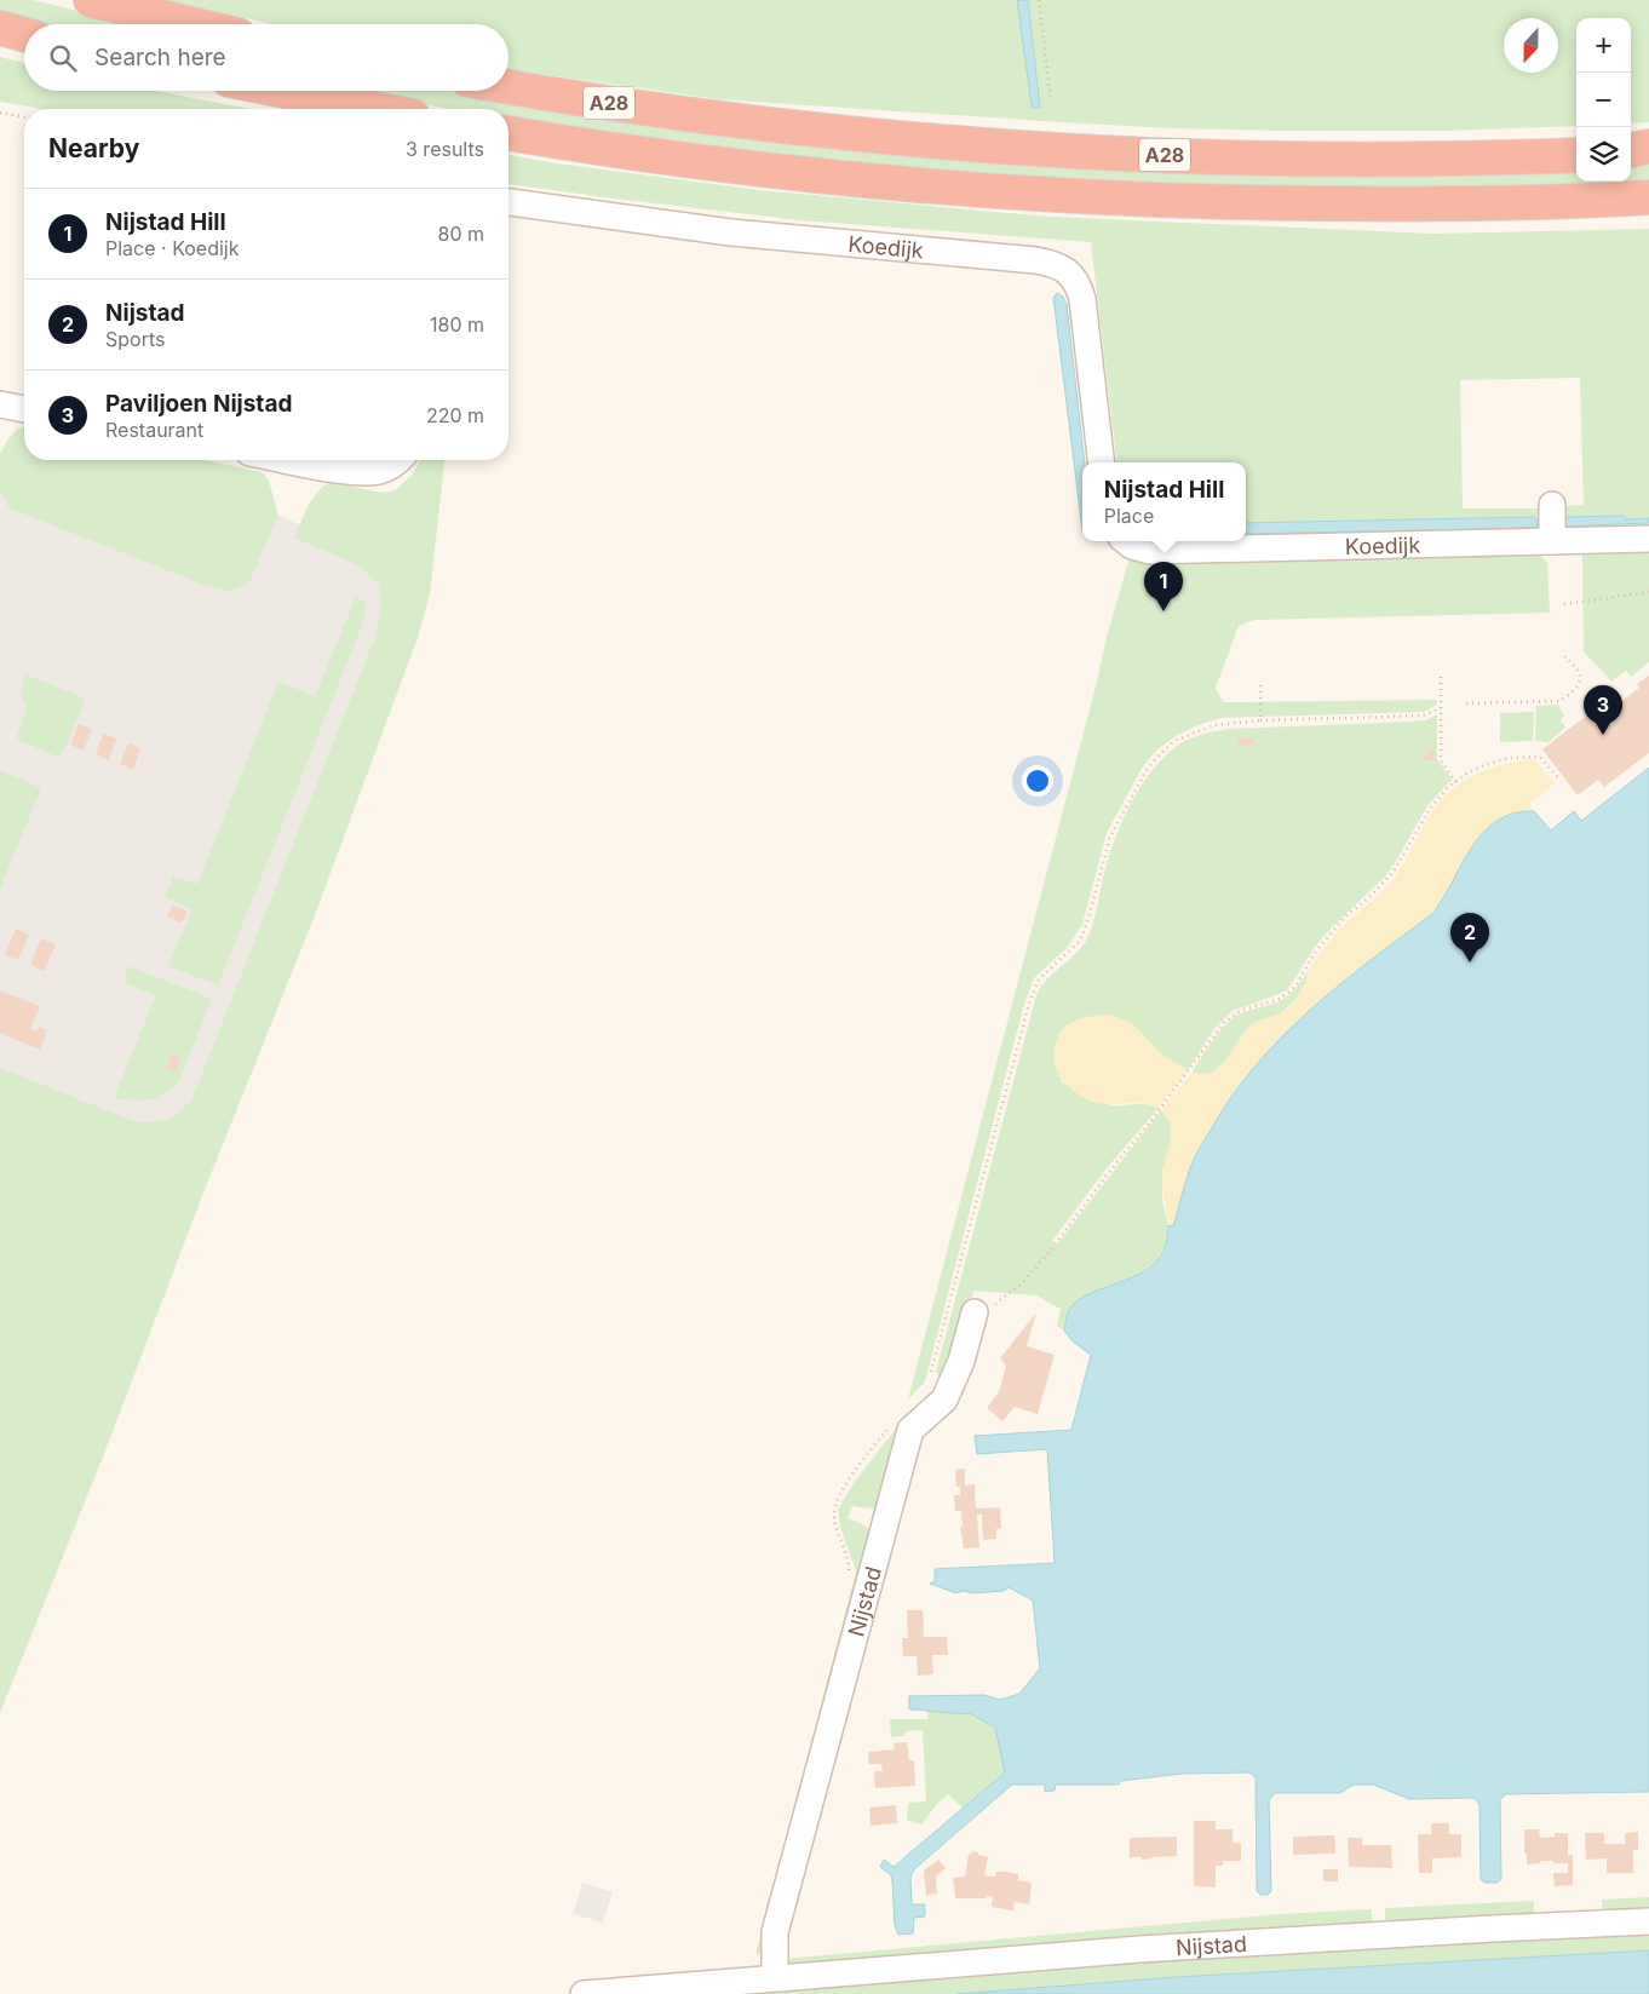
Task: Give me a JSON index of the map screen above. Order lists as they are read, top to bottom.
{
  "streets": {
    "highway": ["A28"],
    "street": ["Koedijk", "Nijstad"]
  },
  "north": "bottom",
  "page": {
    "map_buttons": ["+", "−"],
    "search": "Search here",
    "heading": ["Nearby", "3 results"],
    "list": [
      {
        "mark": "1",
        "name": "Nijstad Hill",
        "note": "Place · Koedijk",
        "value": "80 m"
      },
      {
        "mark": "2",
        "name": "Nijstad",
        "note": "Sports",
        "value": "180 m"
      },
      {
        "mark": "3",
        "name": "Paviljoen Nijstad",
        "note": "Restaurant",
        "value": "220 m"
      }
    ],
    "popup": ["Nijstad Hill", "Place"],
    "pins": ["1", "3", "2"]
  }
}
